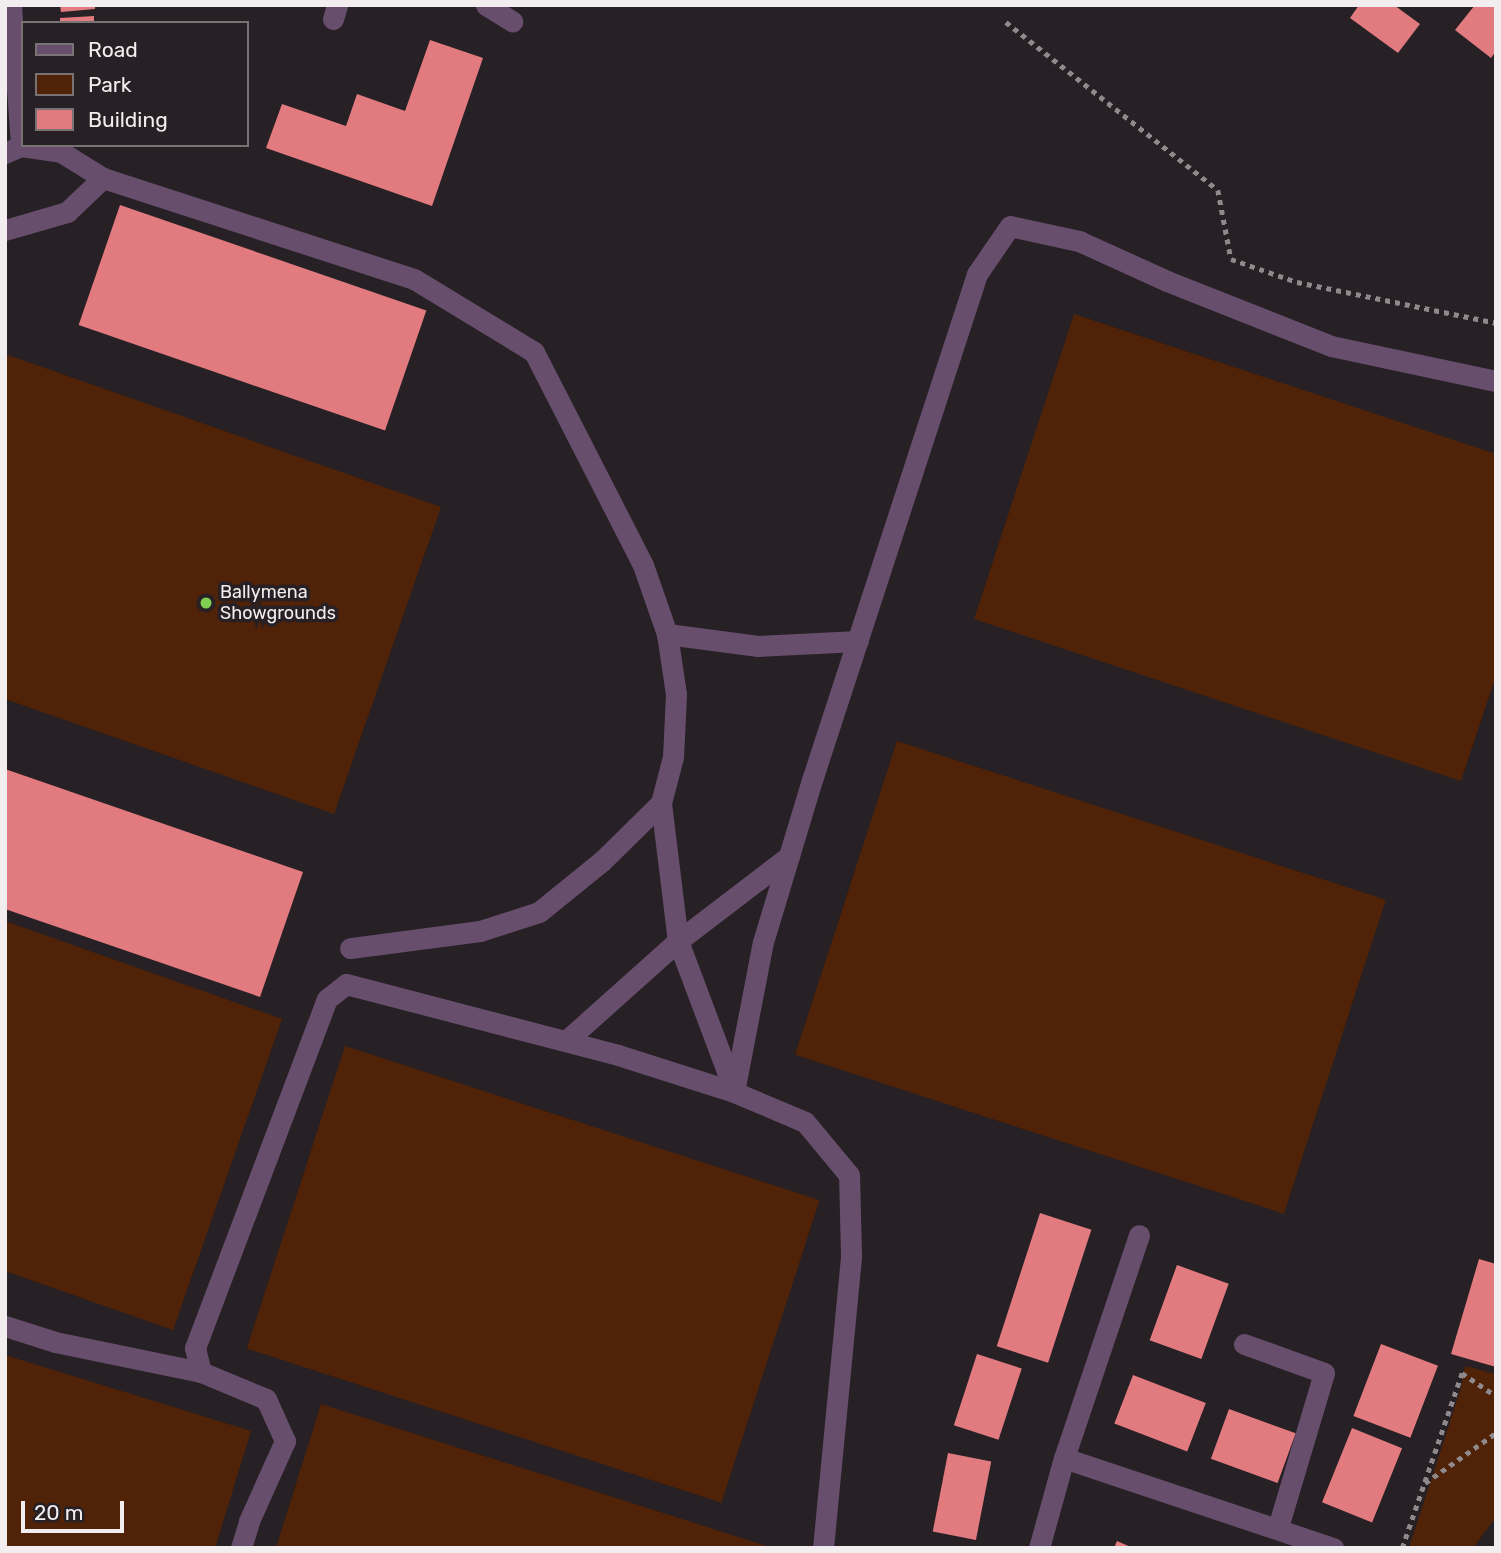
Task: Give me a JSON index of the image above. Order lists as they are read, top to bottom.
{
  "places": ["Ballymena Showgrounds"],
  "legend": ["Road", "Park", "Building"],
  "scale_bar": "20 m"
}
